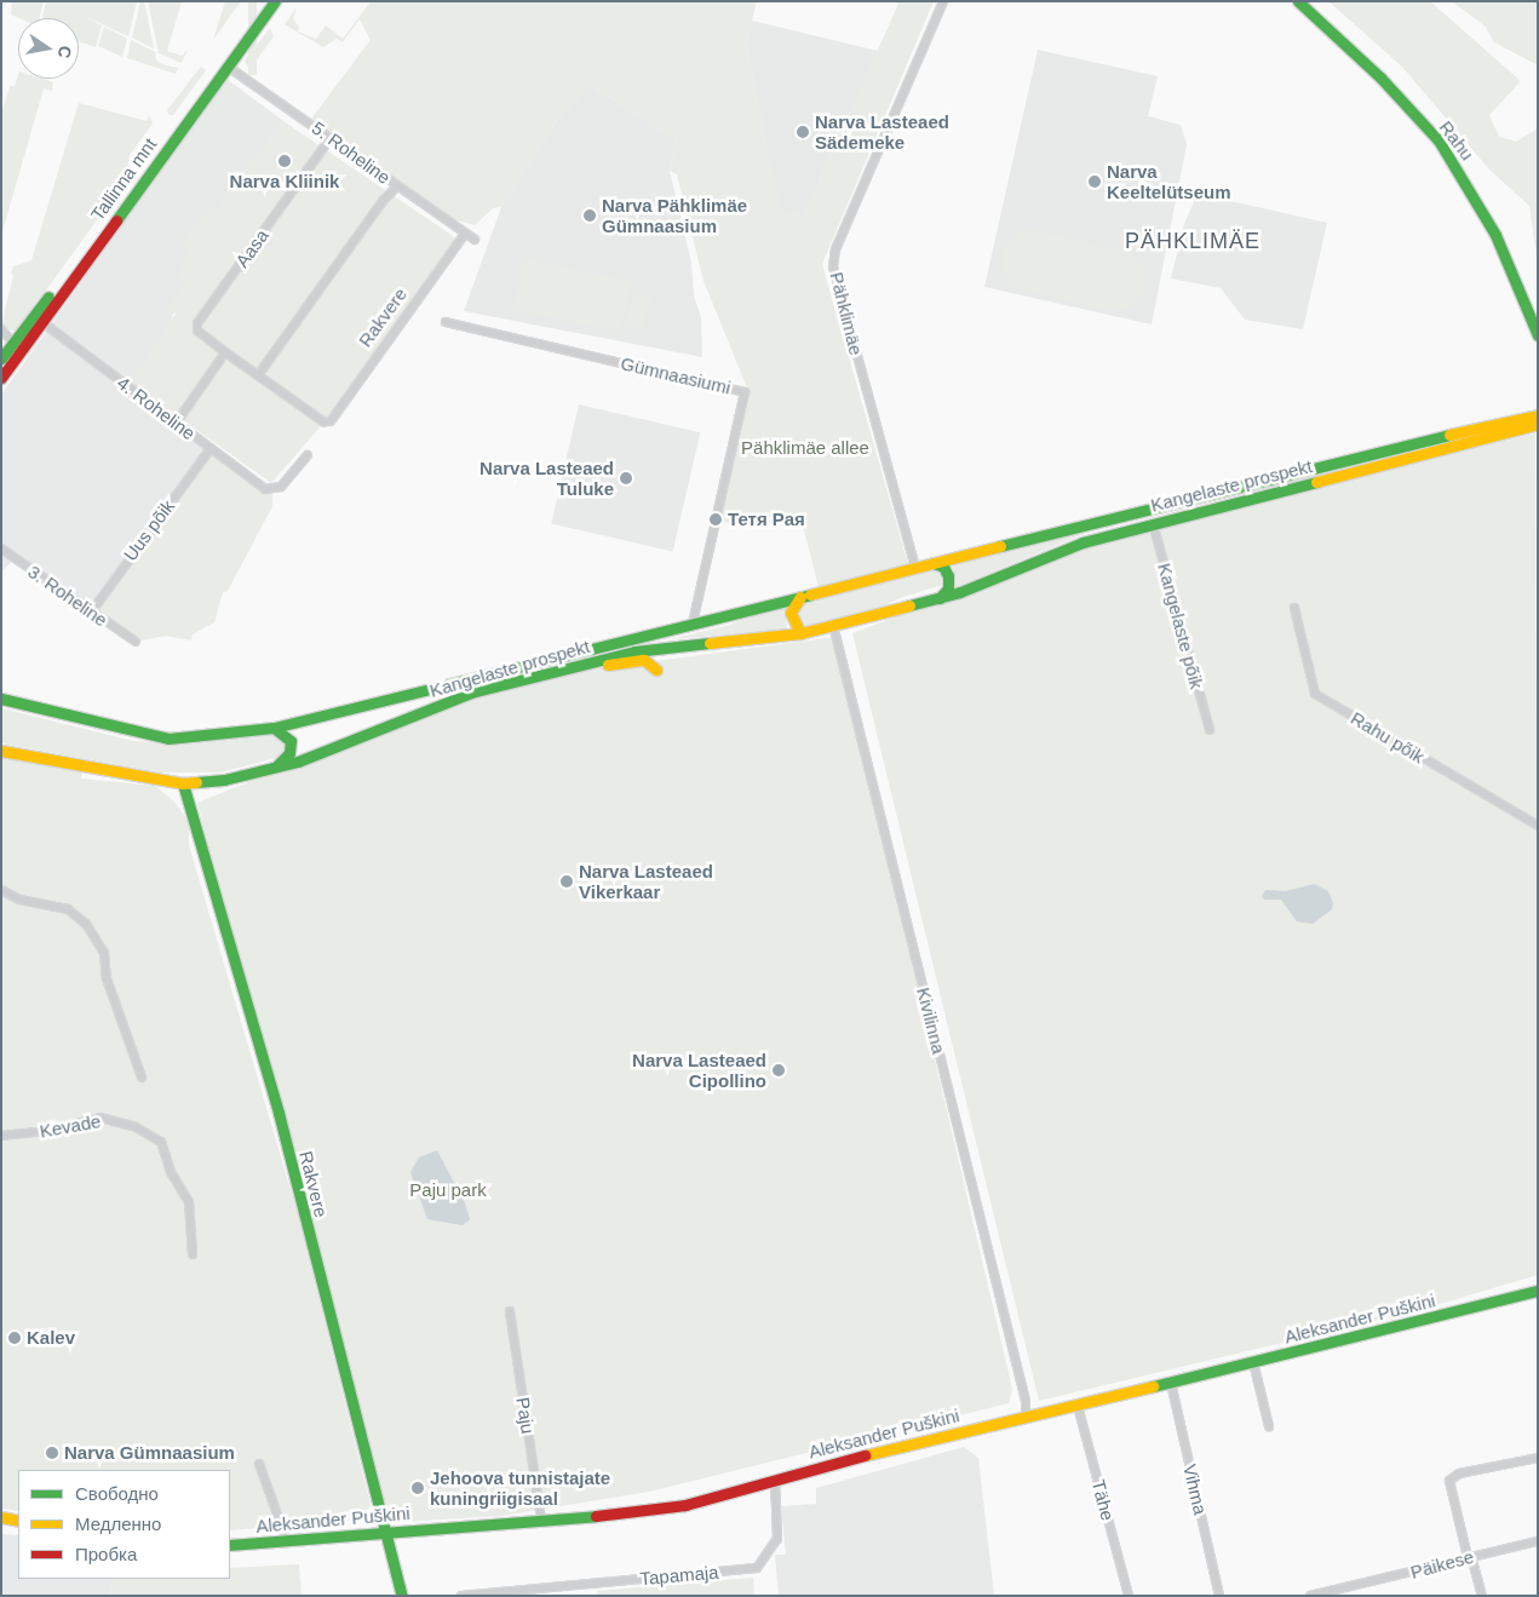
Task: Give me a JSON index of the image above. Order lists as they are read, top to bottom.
{
  "streets": {
    "main road": [
      "Rahu",
      "Tallinna mnt",
      "Rakvere",
      "Kangelaste prospekt",
      "Aleksander Puškini"
    ],
    "street": [
      "5. Roheline",
      "Aasa",
      "Pähklimäe",
      "Gümnaasiumi",
      "4. Roheline",
      "Uus põik",
      "3. Roheline",
      "Kangelaste põik",
      "Rahu põik",
      "Kivilinna",
      "Kevade",
      "Paju",
      "Vihma",
      "Tähe",
      "Päikese",
      "Tapamaja"
    ]
  },
  "crossings": [
    ["5. Roheline", "Tallinna mnt"],
    ["5. Roheline", "Aasa"],
    ["5. Roheline", "Rakvere"],
    ["Tallinna mnt", "4. Roheline"],
    ["Aasa", "Rakvere"],
    ["Pähklimäe", "Kangelaste prospekt"],
    ["Rakvere", "Kangelaste prospekt"],
    ["Rakvere", "Aleksander Puškini"],
    ["Gümnaasiumi", "Kangelaste prospekt"],
    ["4. Roheline", "Uus põik"],
    ["Kangelaste prospekt", "Kangelaste põik"],
    ["Kangelaste prospekt", "Kivilinna"],
    ["Uus põik", "3. Roheline"],
    ["Kivilinna", "Aleksander Puškini"],
    ["Aleksander Puškini", "Paju"],
    ["Aleksander Puškini", "Vihma"],
    ["Aleksander Puškini", "Tähe"],
    ["Aleksander Puškini", "Tapamaja"]
  ],
  "districts": ["PÄHKLIMÄE"],
  "parks": ["Pähklimäe allee", "Paju park"],
  "places": [
    "Narva Lasteaed Sädemeke",
    "Narva Kliinik",
    "Narva Keeltelütseum",
    "Narva Pähklimäe Gümnaasium",
    "Narva Lasteaed Tuluke",
    "Тетя Рая",
    "Narva Lasteaed Vikerkaar",
    "Narva Lasteaed Cipollino",
    "Kalev",
    "Narva Gümnaasium",
    "Jehoova tunnistajate kuningriigisaal"
  ],
  "legend": ["Свободно", "Медленно", "Пробка"],
  "north": "right"
}
